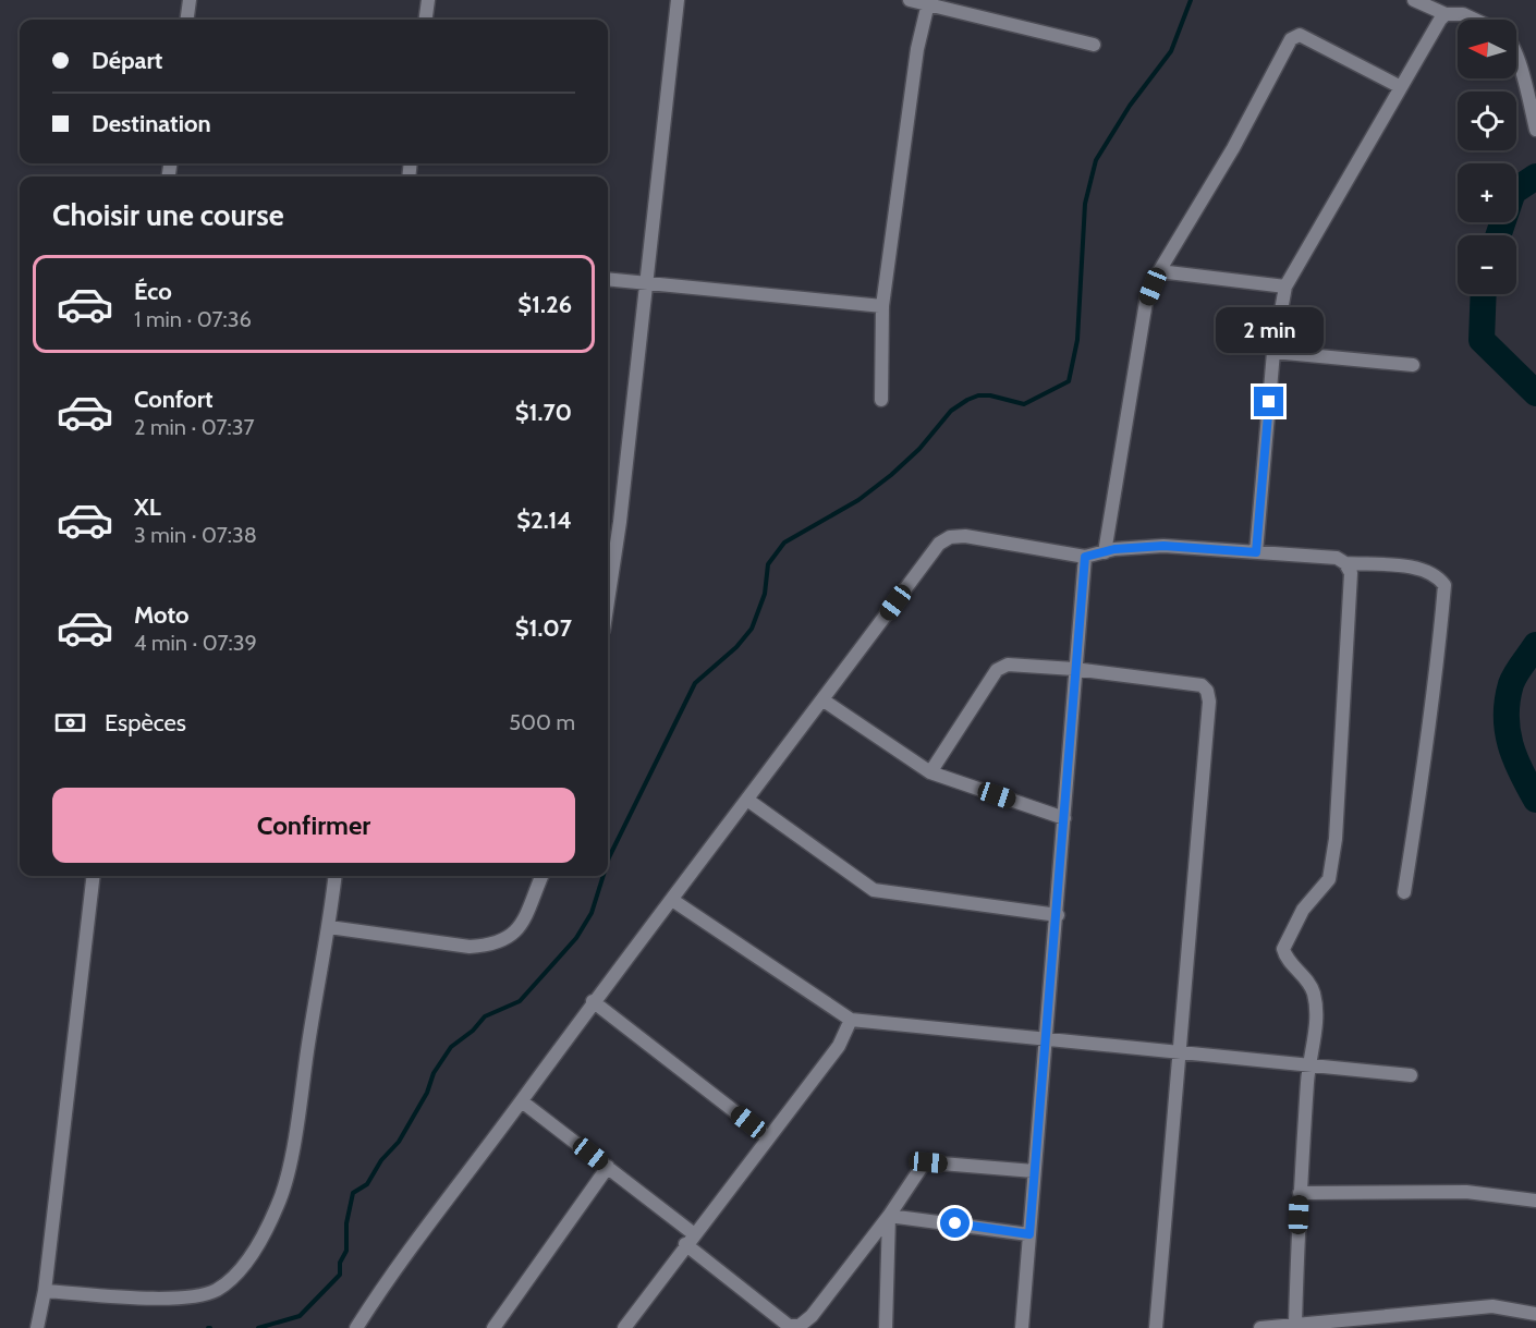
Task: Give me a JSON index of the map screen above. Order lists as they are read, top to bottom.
{
  "north": "left",
  "page": {
    "map_buttons": ["+", "−"],
    "banner": ["Départ", "Destination"],
    "heading": "Choisir une course",
    "list": [
      {
        "name": "Éco",
        "note": "1 min · 07:36",
        "value": "$1.26"
      },
      {
        "name": "Confort",
        "note": "2 min · 07:37",
        "value": "$1.70"
      },
      {
        "name": "XL",
        "note": "3 min · 07:38",
        "value": "$2.14"
      },
      {
        "name": "Moto",
        "note": "4 min · 07:39",
        "value": "$1.07"
      }
    ],
    "bubble": "2 min",
    "pay": ["Espèces", "500 m"],
    "buttons": "Confirmer"
  }
}
